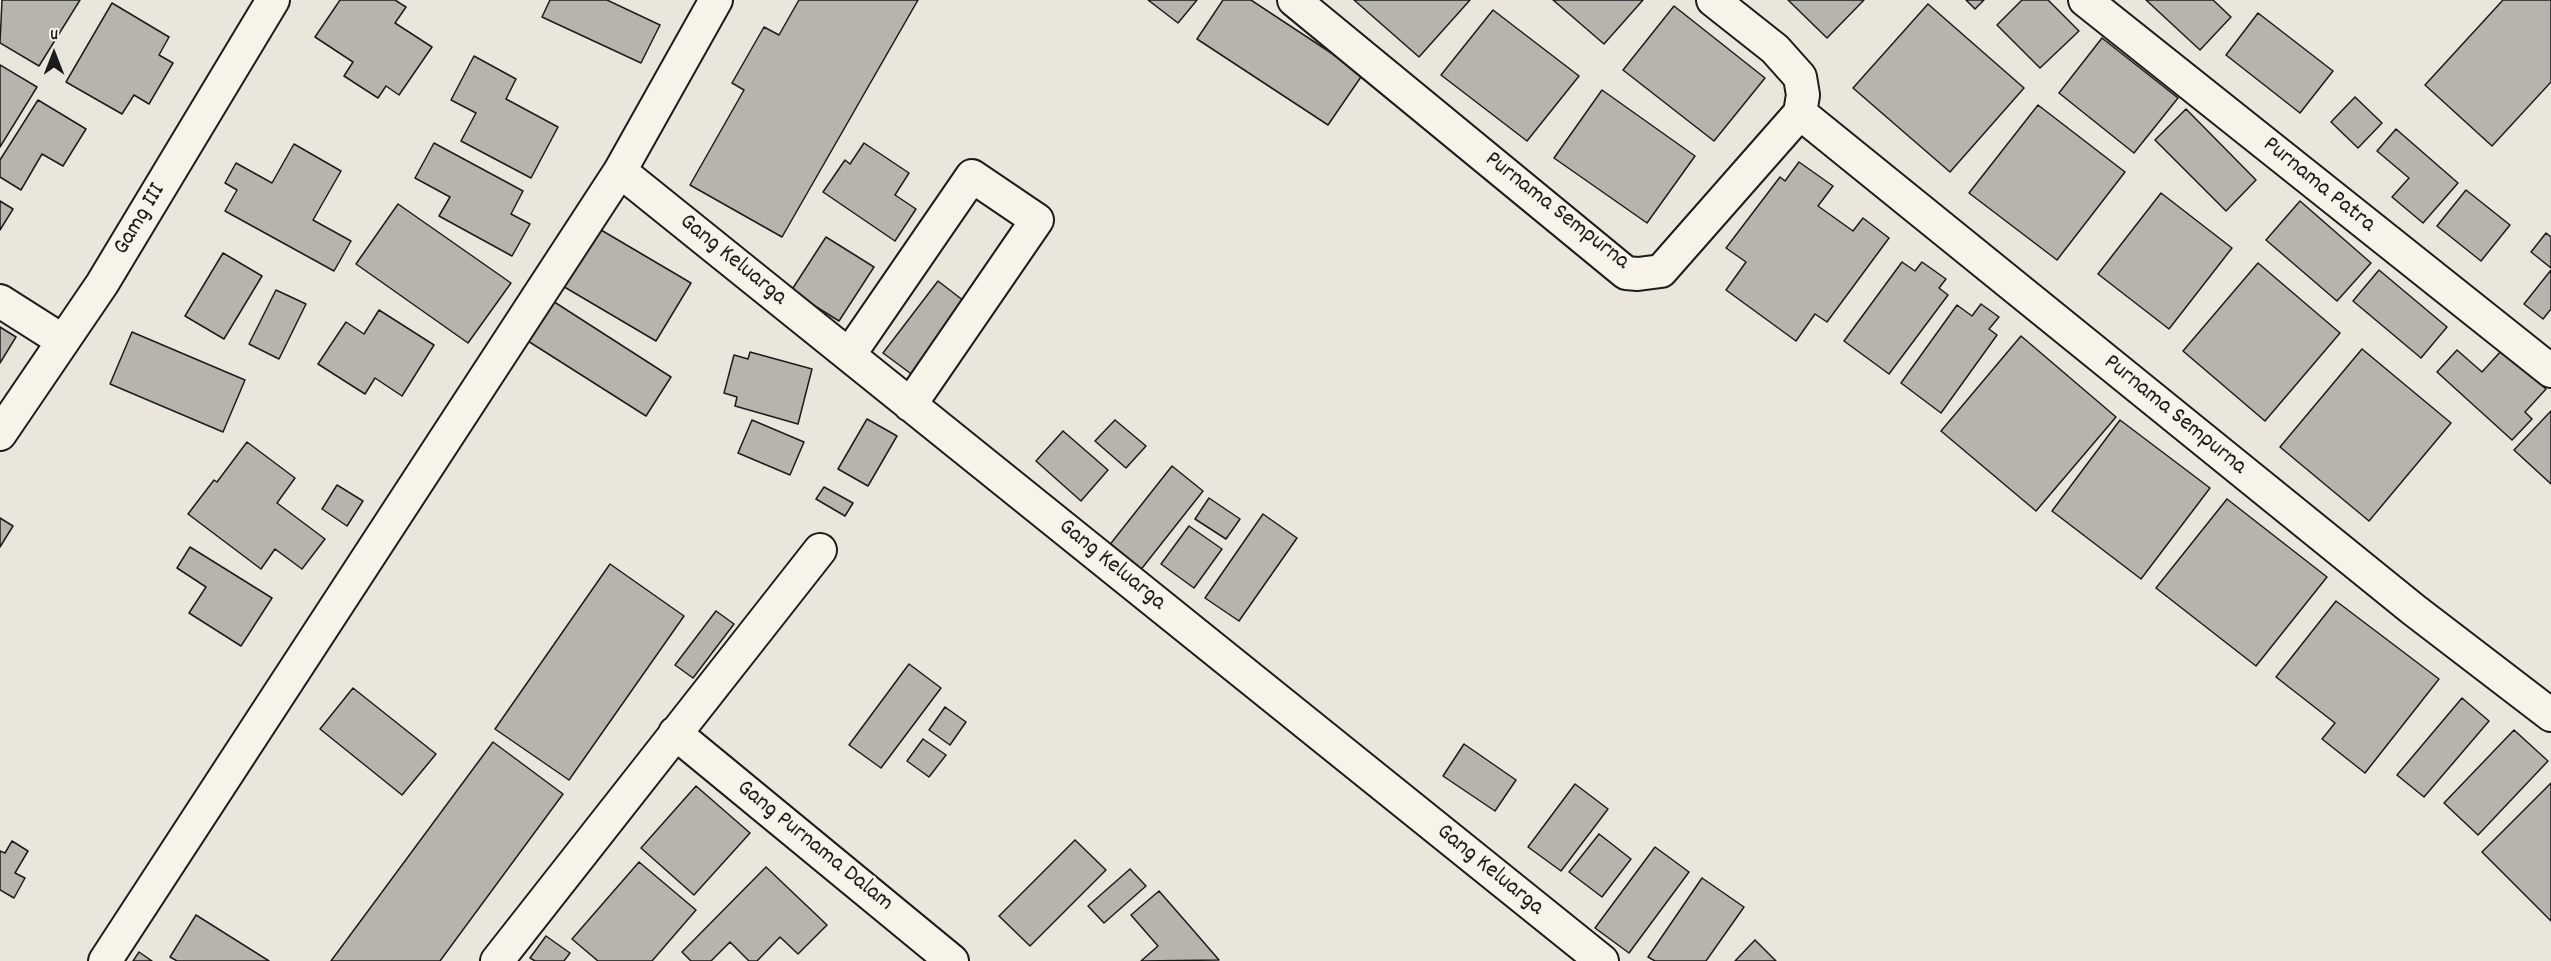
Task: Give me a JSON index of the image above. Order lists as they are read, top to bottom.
{
  "streets": {
    "street": [
      "Purnama Patra",
      "Purnama Sempurna",
      "Gamg III",
      "Gang Keluarga",
      "Gang Purnama Dalam"
    ]
  },
  "north": "top"
}
